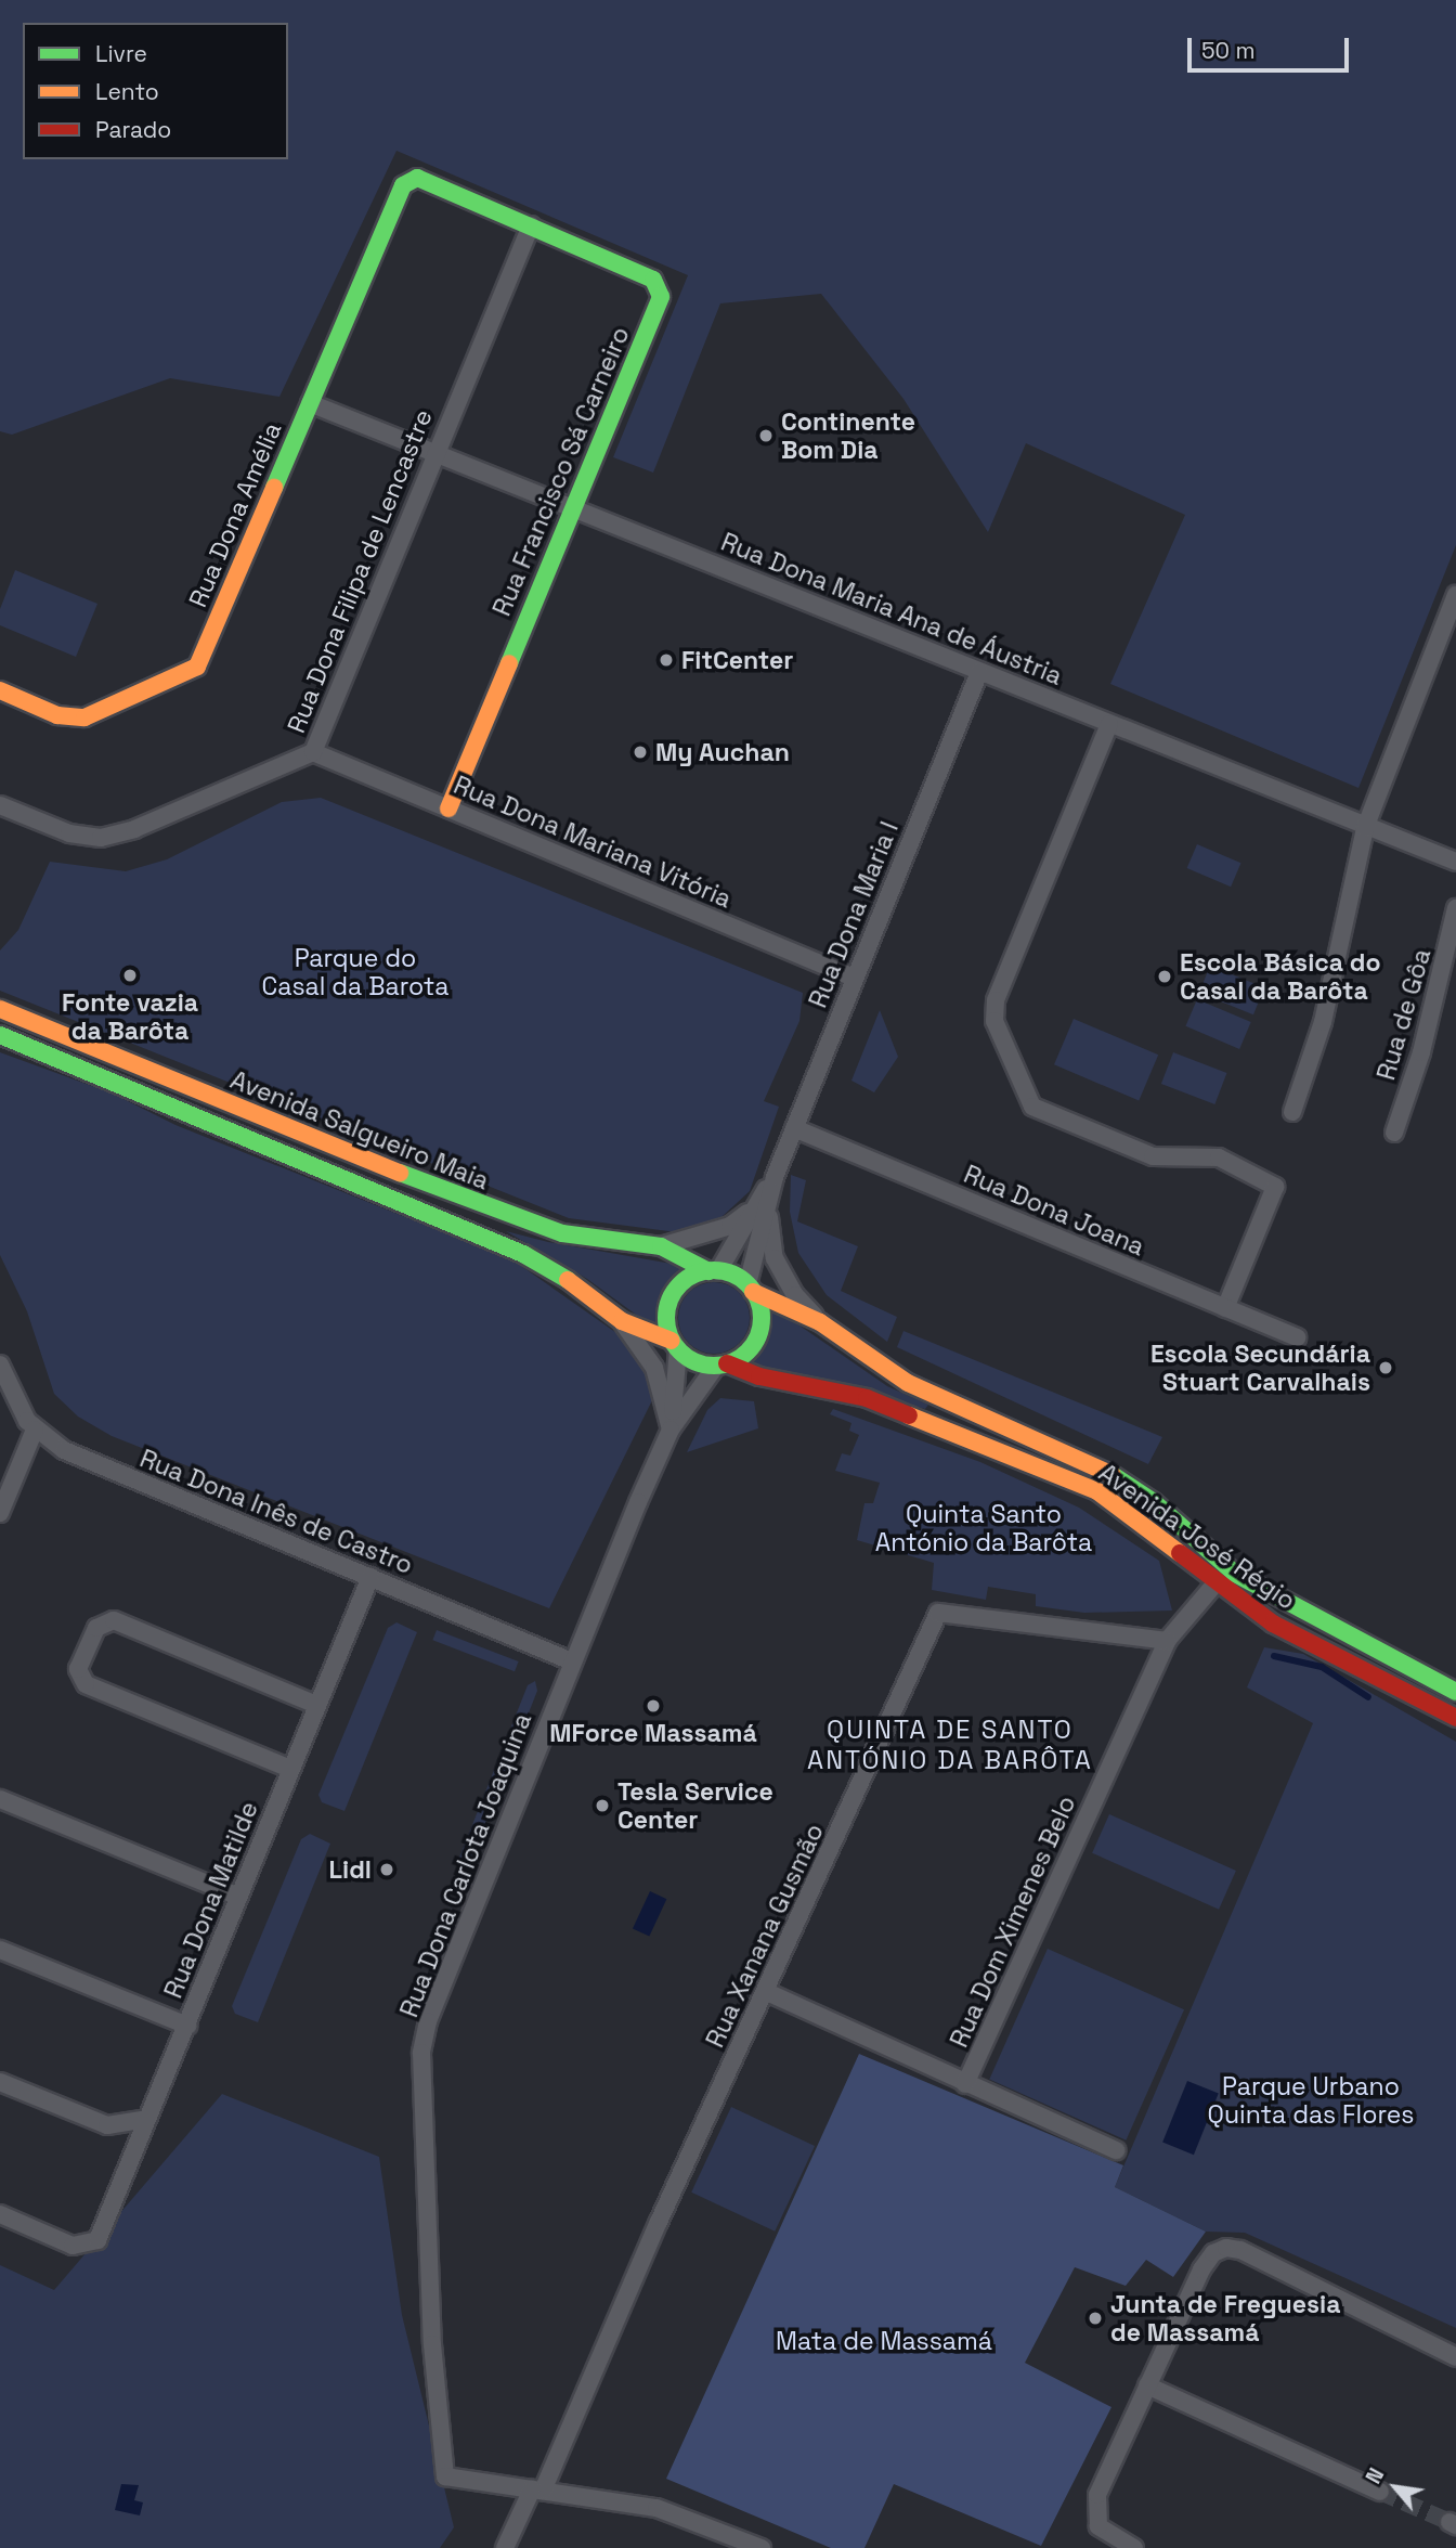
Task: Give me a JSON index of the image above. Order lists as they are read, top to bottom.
{
  "streets": {
    "street": [
      "Rua Francisco Sá Carneiro",
      "Rua Dona Amélia",
      "Rua Dona Filipa de Lencastre",
      "Rua Dona Maria Ana de Áustria",
      "Rua Dona Mariana Vitória",
      "Rua Dona Maria I",
      "Rua de Gôa",
      "Avenida Salgueiro Maia",
      "Rua Dona Joana",
      "Rua Dona Inês de Castro",
      "Avenida José Régio",
      "Rua Dona Carlota Joaquina",
      "Rua Dona Matilde",
      "Rua Dom Ximenes Belo",
      "Rua Xanana Gusmão"
    ]
  },
  "crossings": [
    ["Rua Francisco Sá Carneiro", "Rua Dona Amélia"],
    ["Rua Francisco Sá Carneiro", "Rua Dona Filipa de Lencastre"],
    ["Rua Francisco Sá Carneiro", "Rua Dona Maria Ana de Áustria"],
    ["Rua Francisco Sá Carneiro", "Rua Dona Mariana Vitória"],
    ["Rua Dona Amélia", "Rua Dona Maria Ana de Áustria"],
    ["Rua Dona Filipa de Lencastre", "Rua Dona Maria Ana de Áustria"],
    ["Rua Dona Filipa de Lencastre", "Rua Dona Mariana Vitória"],
    ["Rua Dona Maria Ana de Áustria", "Rua Dona Maria I"],
    ["Rua Dona Mariana Vitória", "Rua Dona Maria I"],
    ["Rua Dona Maria I", "Avenida Salgueiro Maia"],
    ["Rua Dona Maria I", "Rua Dona Joana"],
    ["Rua Dona Maria I", "Avenida José Régio"],
    ["Rua Dona Maria I", "Rua Dona Carlota Joaquina"],
    ["Avenida Salgueiro Maia", "Avenida José Régio"],
    ["Avenida Salgueiro Maia", "Rua Dona Carlota Joaquina"],
    ["Rua Dona Inês de Castro", "Rua Dona Carlota Joaquina"],
    ["Rua Dona Inês de Castro", "Rua Dona Matilde"],
    ["Avenida José Régio", "Rua Dona Carlota Joaquina"],
    ["Avenida José Régio", "Rua Dom Ximenes Belo"],
    ["Rua Dona Carlota Joaquina", "Rua Xanana Gusmão"],
    ["Rua Dom Ximenes Belo", "Rua Xanana Gusmão"]
  ],
  "districts": ["QUINTA DE SANTO ANTÓNIO DA BARÔTA"],
  "parks": [
    "Parque do Casal da Barota",
    "Quinta Santo António da Barôta",
    "Parque Urbano Quinta das Flores",
    "Mata de Massamá"
  ],
  "places": [
    "Continente Bom Dia",
    "FitCenter",
    "My Auchan",
    "Fonte vazia da Barôta",
    "Escola Básica do Casal da Barôta",
    "Escola Secundária Stuart Carvalhais",
    "MForce Massamá",
    "Tesla Service Center",
    "Lidl",
    "Junta de Freguesia de Massamá"
  ],
  "legend": ["Livre", "Lento", "Parado"],
  "scale_bar": "50 m",
  "north": "top left"
}
